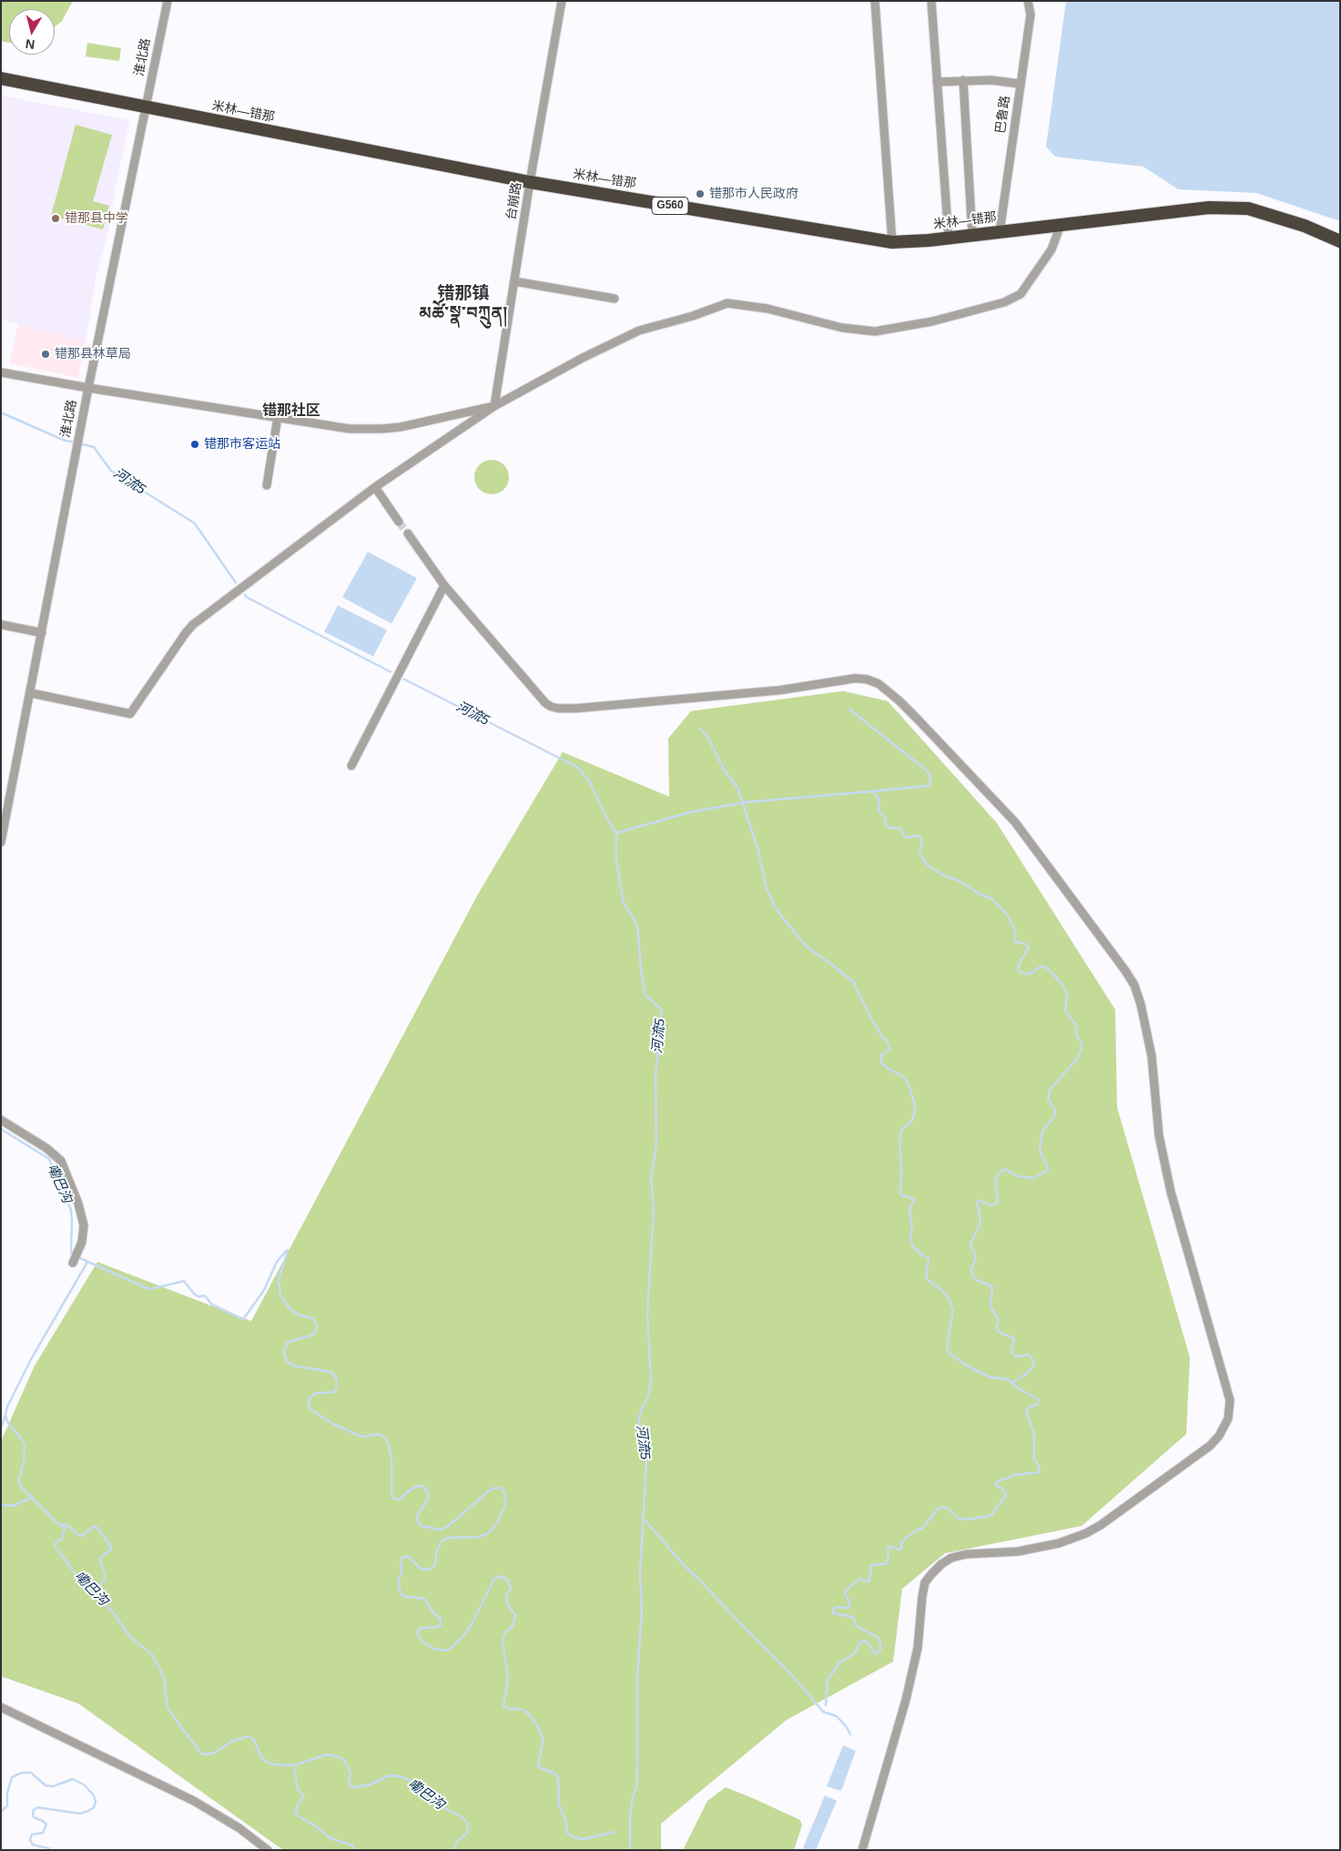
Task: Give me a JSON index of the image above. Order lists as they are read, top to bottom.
{
  "streets": {
    "highway": ["米林—错那", "G560"],
    "street": ["淮北路", "巴鲁路", "台崩路"]
  },
  "crossings": [
    ["淮北路", "米林—错那"],
    ["米林—错那", "巴鲁路"],
    ["米林—错那", "台崩路"]
  ],
  "districts": ["错那镇 མཚོ་སྣ་བཀྲུན།", "错那社区"],
  "water": ["河流5", "嘞巴沟"],
  "places": [
    "错那市人民政府",
    "错那县中学",
    "错那县林草局",
    "错那市客运站"
  ],
  "north": "bottom"
}
